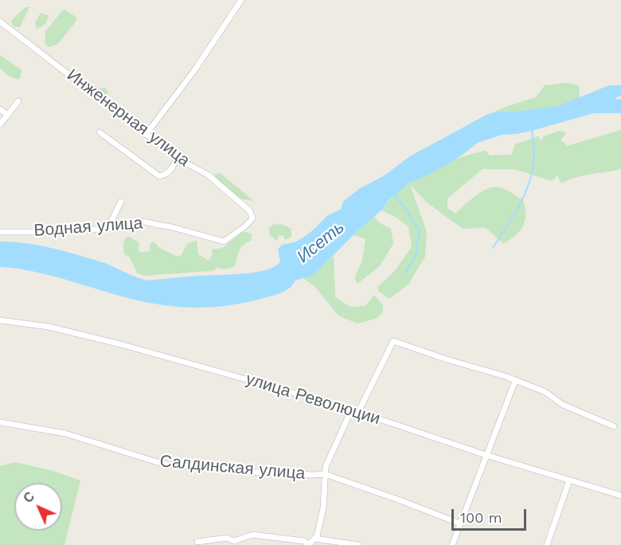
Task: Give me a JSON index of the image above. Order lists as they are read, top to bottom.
{
  "streets": {
    "street": [
      "Инженерная улица",
      "Водная улица",
      "улица Революции",
      "Салдинская улица"
    ]
  },
  "crossings": [
    ["Инженерная улица", "Водная улица"]
  ],
  "water": ["Исеть"],
  "scale_bar": "100 m",
  "north": "top left"
}
